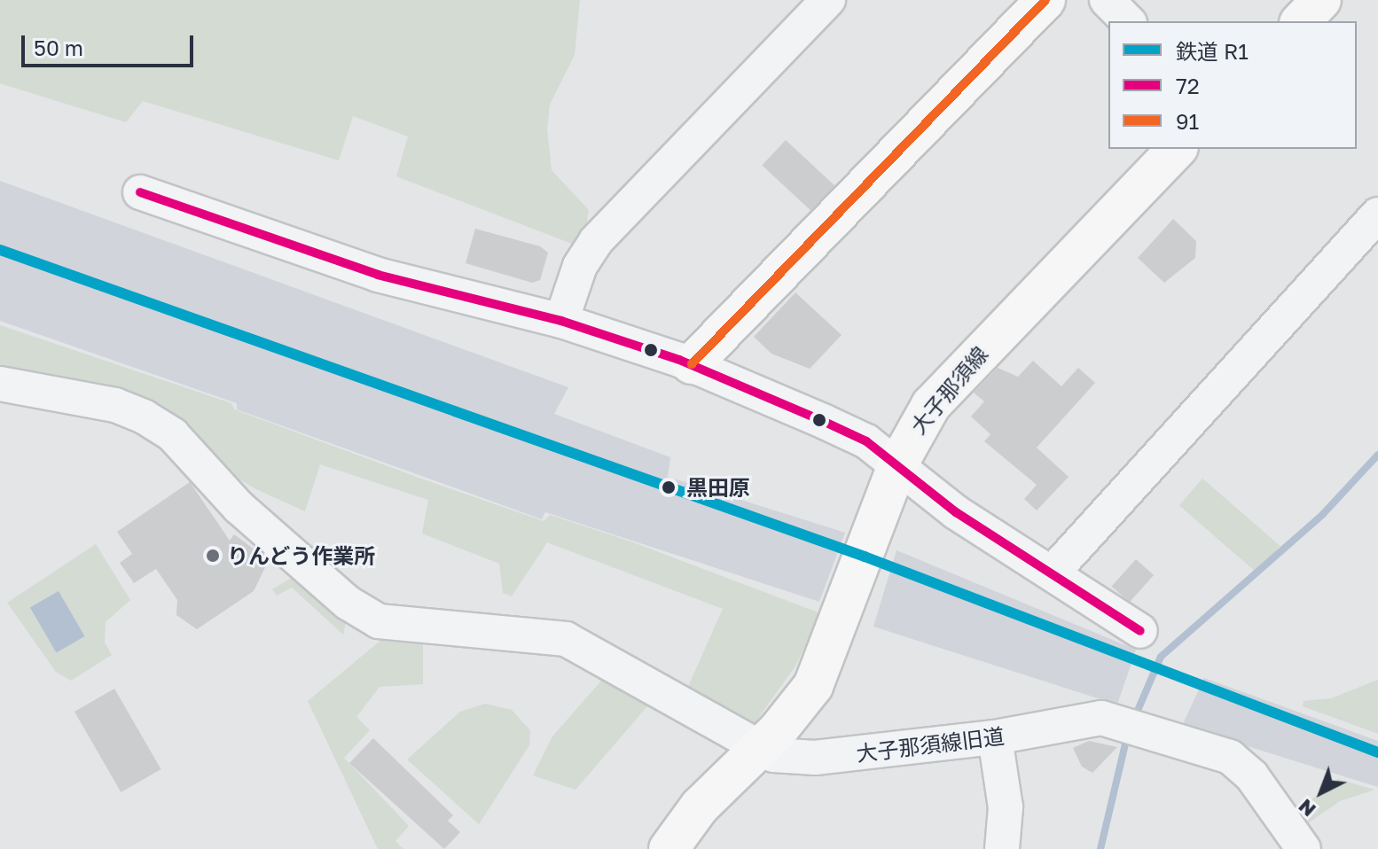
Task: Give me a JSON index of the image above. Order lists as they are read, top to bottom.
{
  "streets": {
    "main road": ["大子那須線"],
    "street": ["大子那須線旧道"]
  },
  "crossings": [
    ["大子那須線", "大子那須線旧道"]
  ],
  "places": ["黒田原", "りんどう作業所"],
  "lines": ["transit line 91", "transit line 72", "rail line R1"],
  "legend": ["鉄道 R1", "72", "91"],
  "scale_bar": "50 m",
  "north": "bottom left"
}
